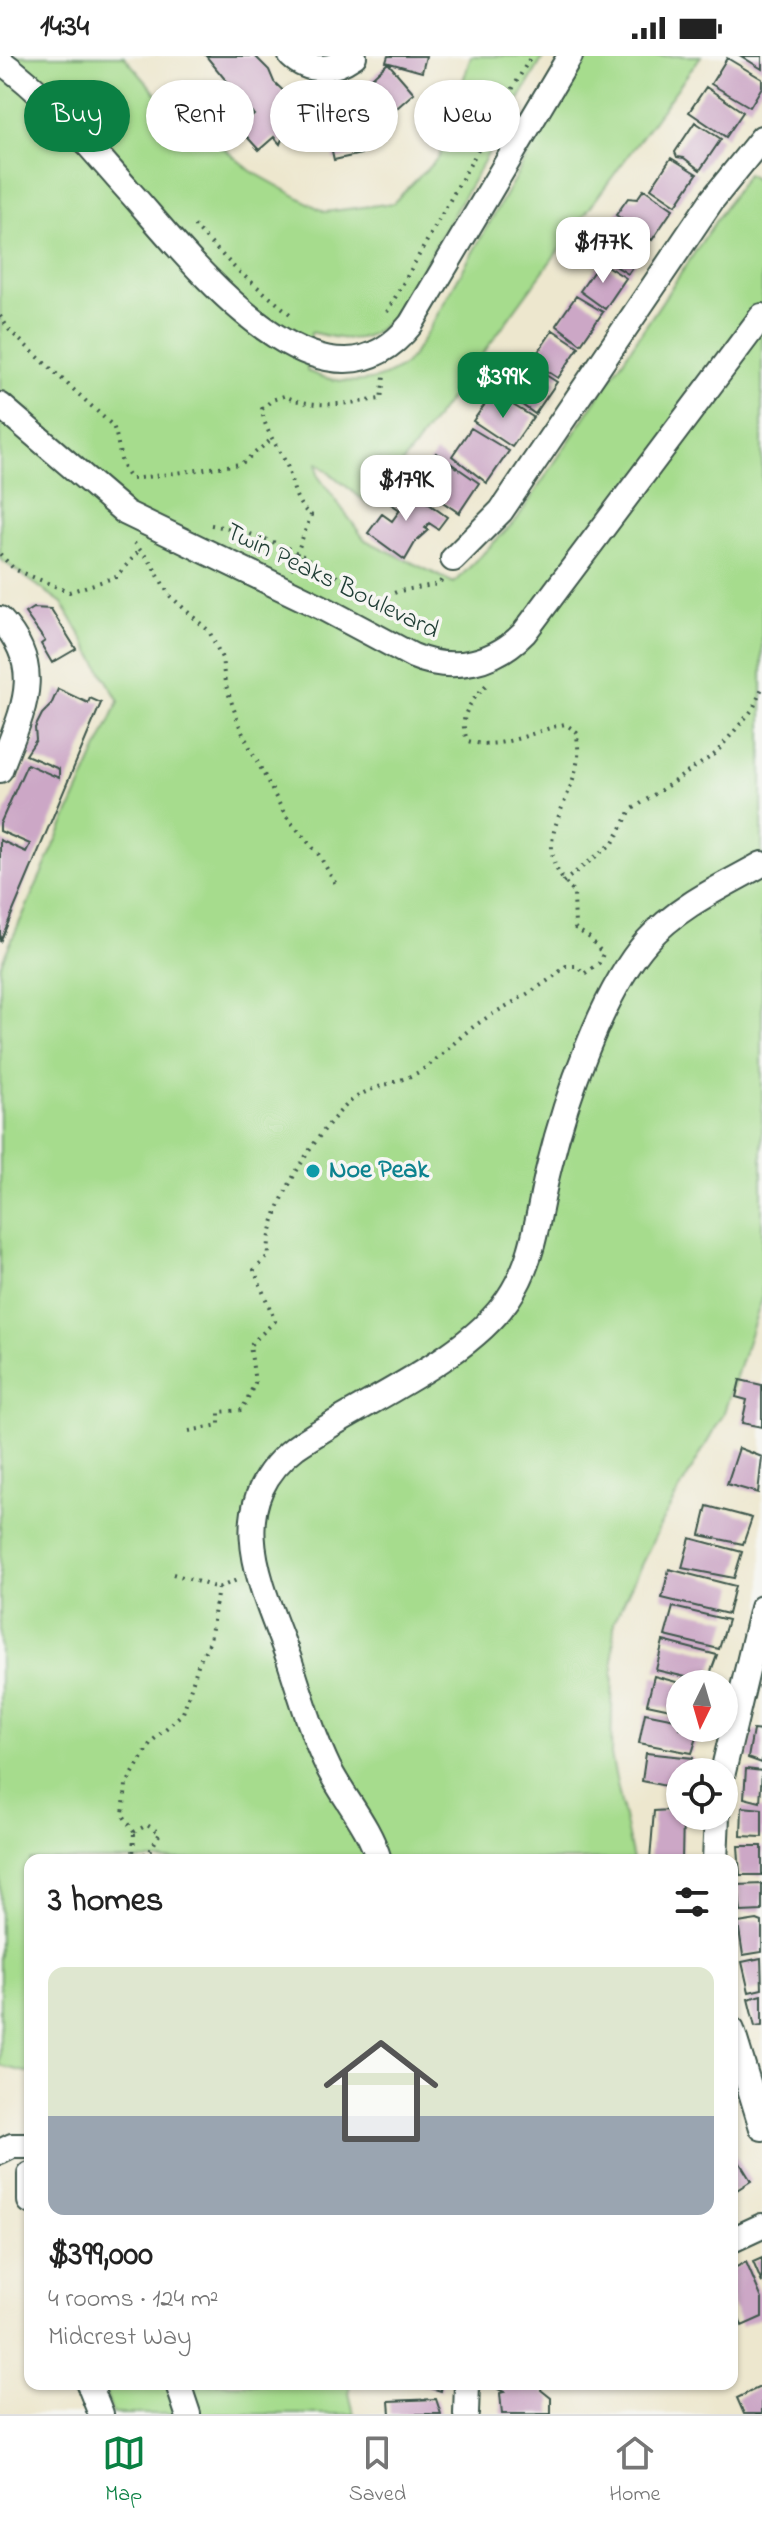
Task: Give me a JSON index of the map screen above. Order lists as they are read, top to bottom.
{
  "streets": {
    "street": ["Twin Peaks Boulevard"]
  },
  "places": ["Noe Peak"],
  "north": "bottom",
  "page": {
    "status": "14:34",
    "chip": [
      "Buy",
      "Rent",
      "Filters",
      "New"
    ],
    "price": ["$177K", "$399K", "$179K"],
    "heading": "3 homes",
    "list": [
      {
        "name": "$399,000",
        "note": "4 rooms · 124 m² · Midcrest Way"
      }
    ],
    "tabs": ["Map", "Saved", "Home"]
  }
}
